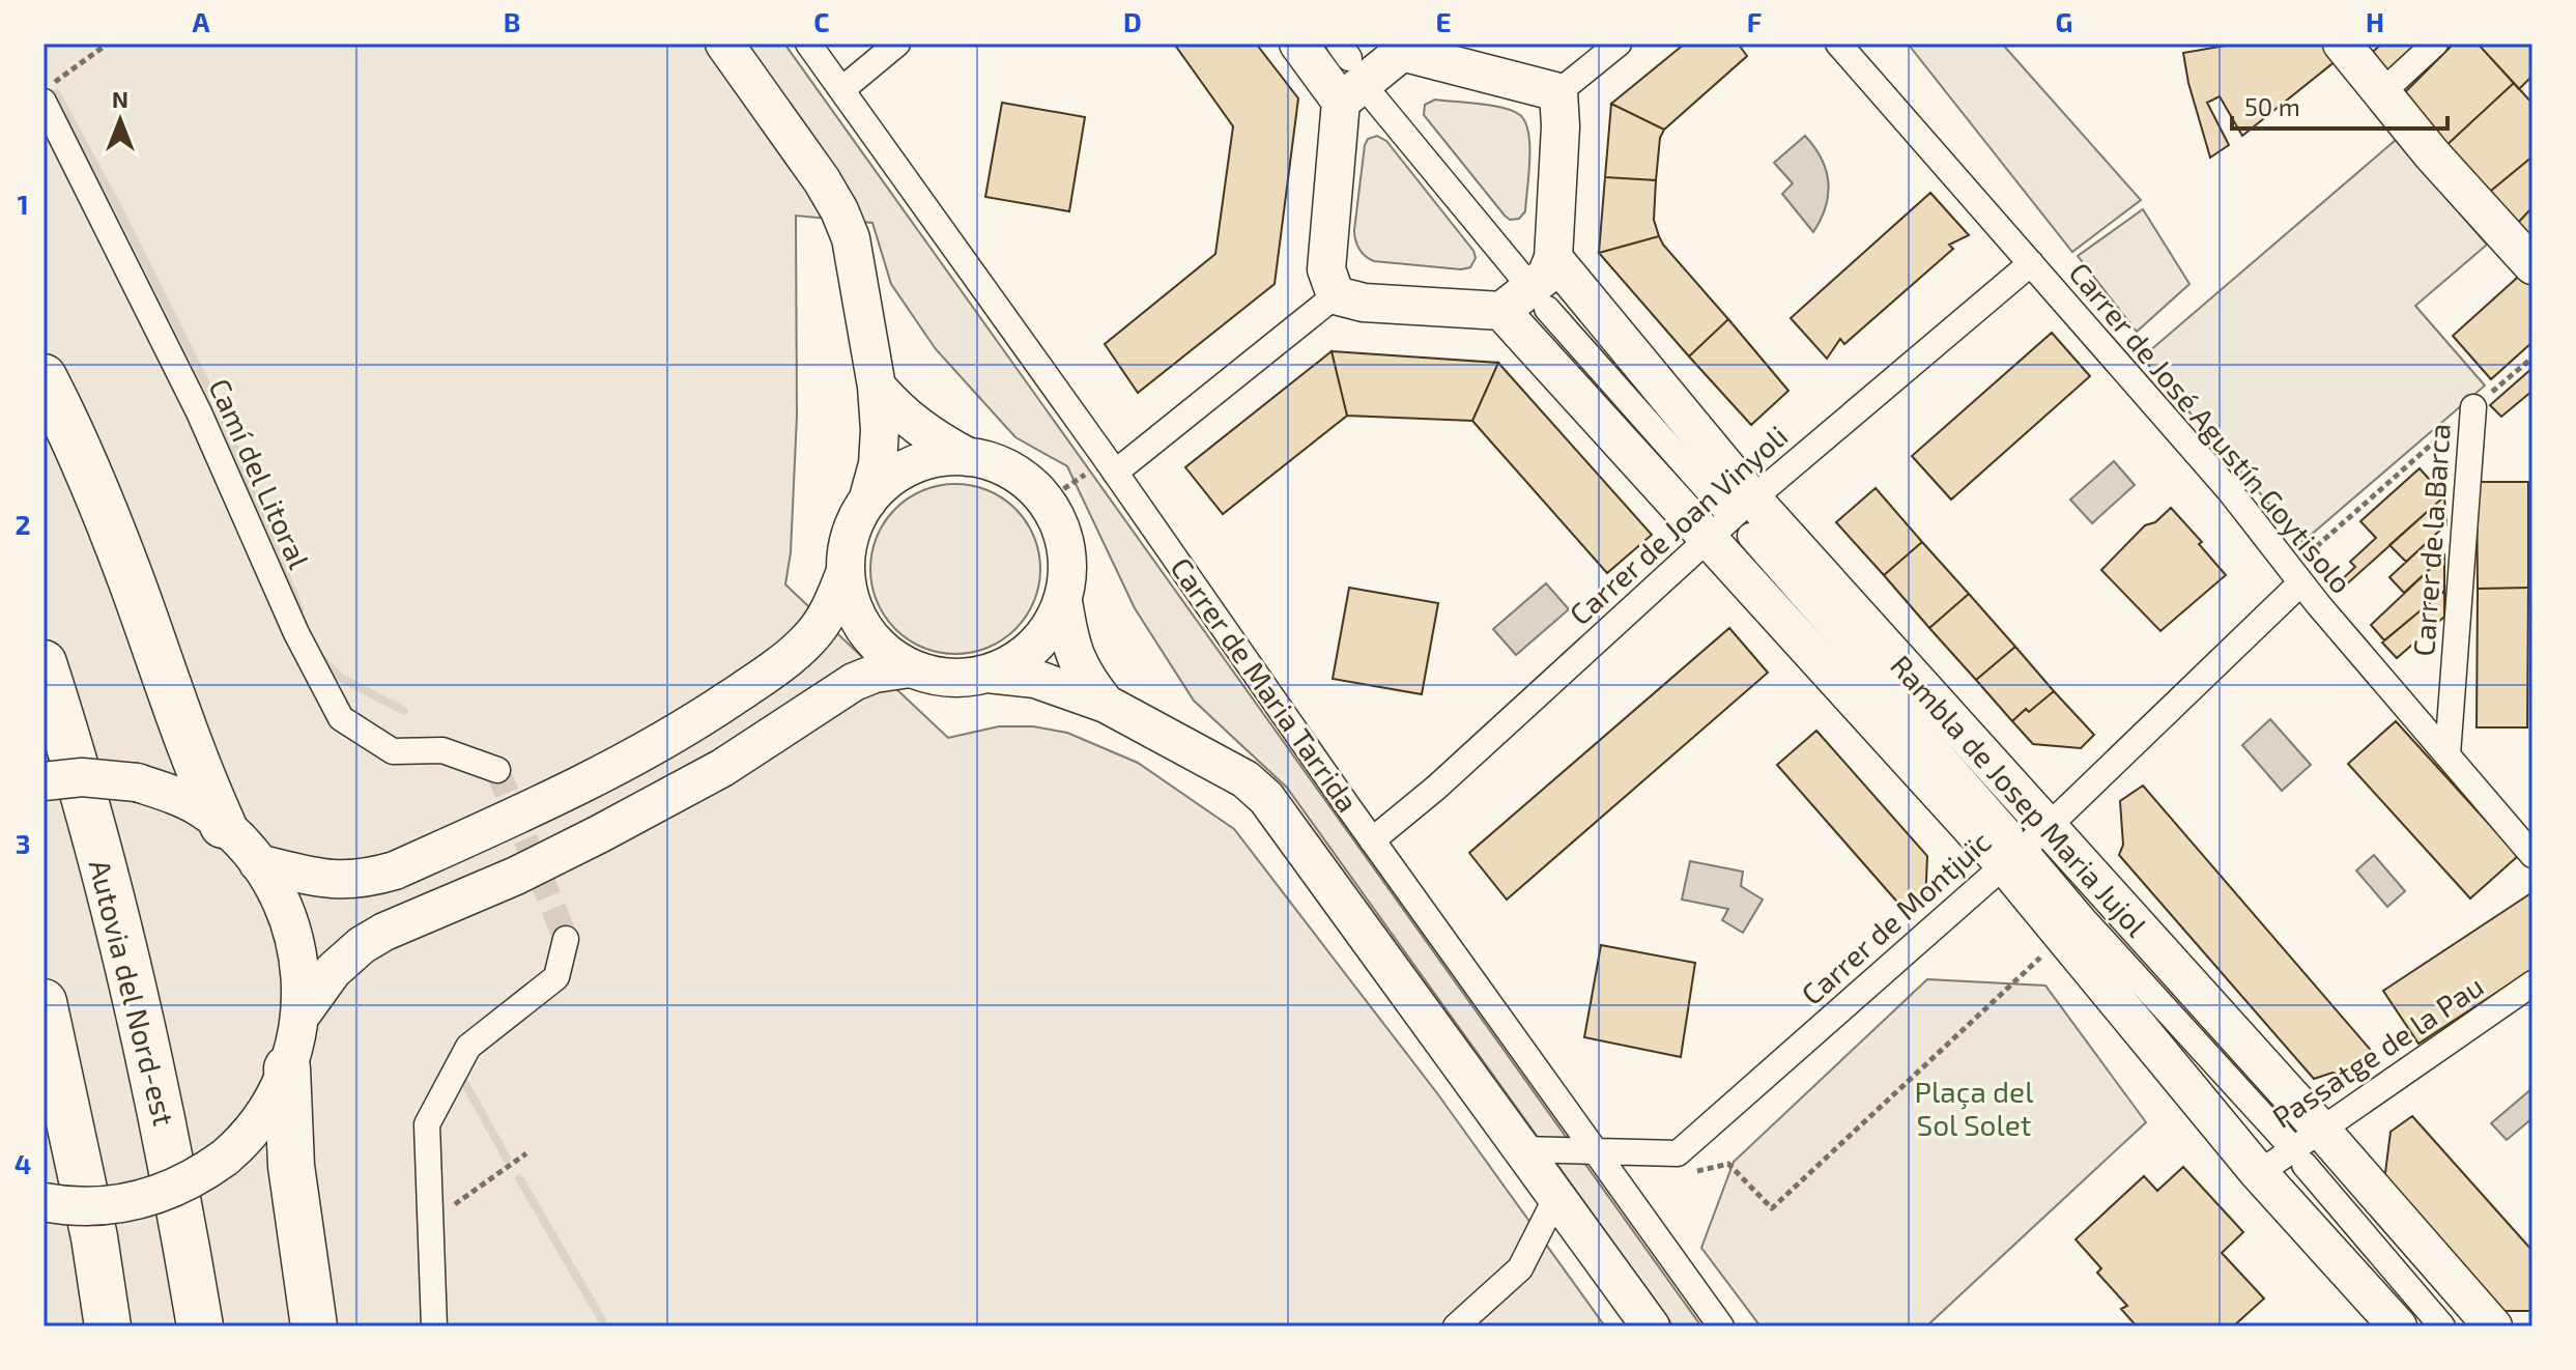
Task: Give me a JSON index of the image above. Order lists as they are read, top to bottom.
{
  "streets": {
    "highway": ["Autovia del Nord-est"],
    "main road": ["Carrer de Maria Tarrida", "Rambla de Josep Maria Jujol"],
    "street": [
      "Carrer de José Agustín Goytisolo",
      "Camí del Litoral",
      "Carrer de Joan Vinyoli",
      "Carrer de la Barca",
      "Carrer de Montjuïc",
      "Passatge de la Pau"
    ]
  },
  "crossings": [
    ["Carrer de José Agustín Goytisolo", "Carrer de Joan Vinyoli"],
    ["Carrer de José Agustín Goytisolo", "Carrer de la Barca"],
    ["Carrer de José Agustín Goytisolo", "Carrer de Montjuïc"],
    ["Carrer de Joan Vinyoli", "Carrer de Maria Tarrida"],
    ["Carrer de Joan Vinyoli", "Rambla de Josep Maria Jujol"],
    ["Carrer de Maria Tarrida", "Carrer de Montjuïc"],
    ["Rambla de Josep Maria Jujol", "Carrer de Montjuïc"],
    ["Rambla de Josep Maria Jujol", "Passatge de la Pau"]
  ],
  "parks": ["Plaça del Sol Solet"],
  "scale_bar": "50 m",
  "north": "top",
  "grid": {
    "columns": [
      "A",
      "B",
      "C",
      "D",
      "E",
      "F",
      "G",
      "H"
    ],
    "rows": [
      "1",
      "2",
      "3",
      "4"
    ]
  }
}
